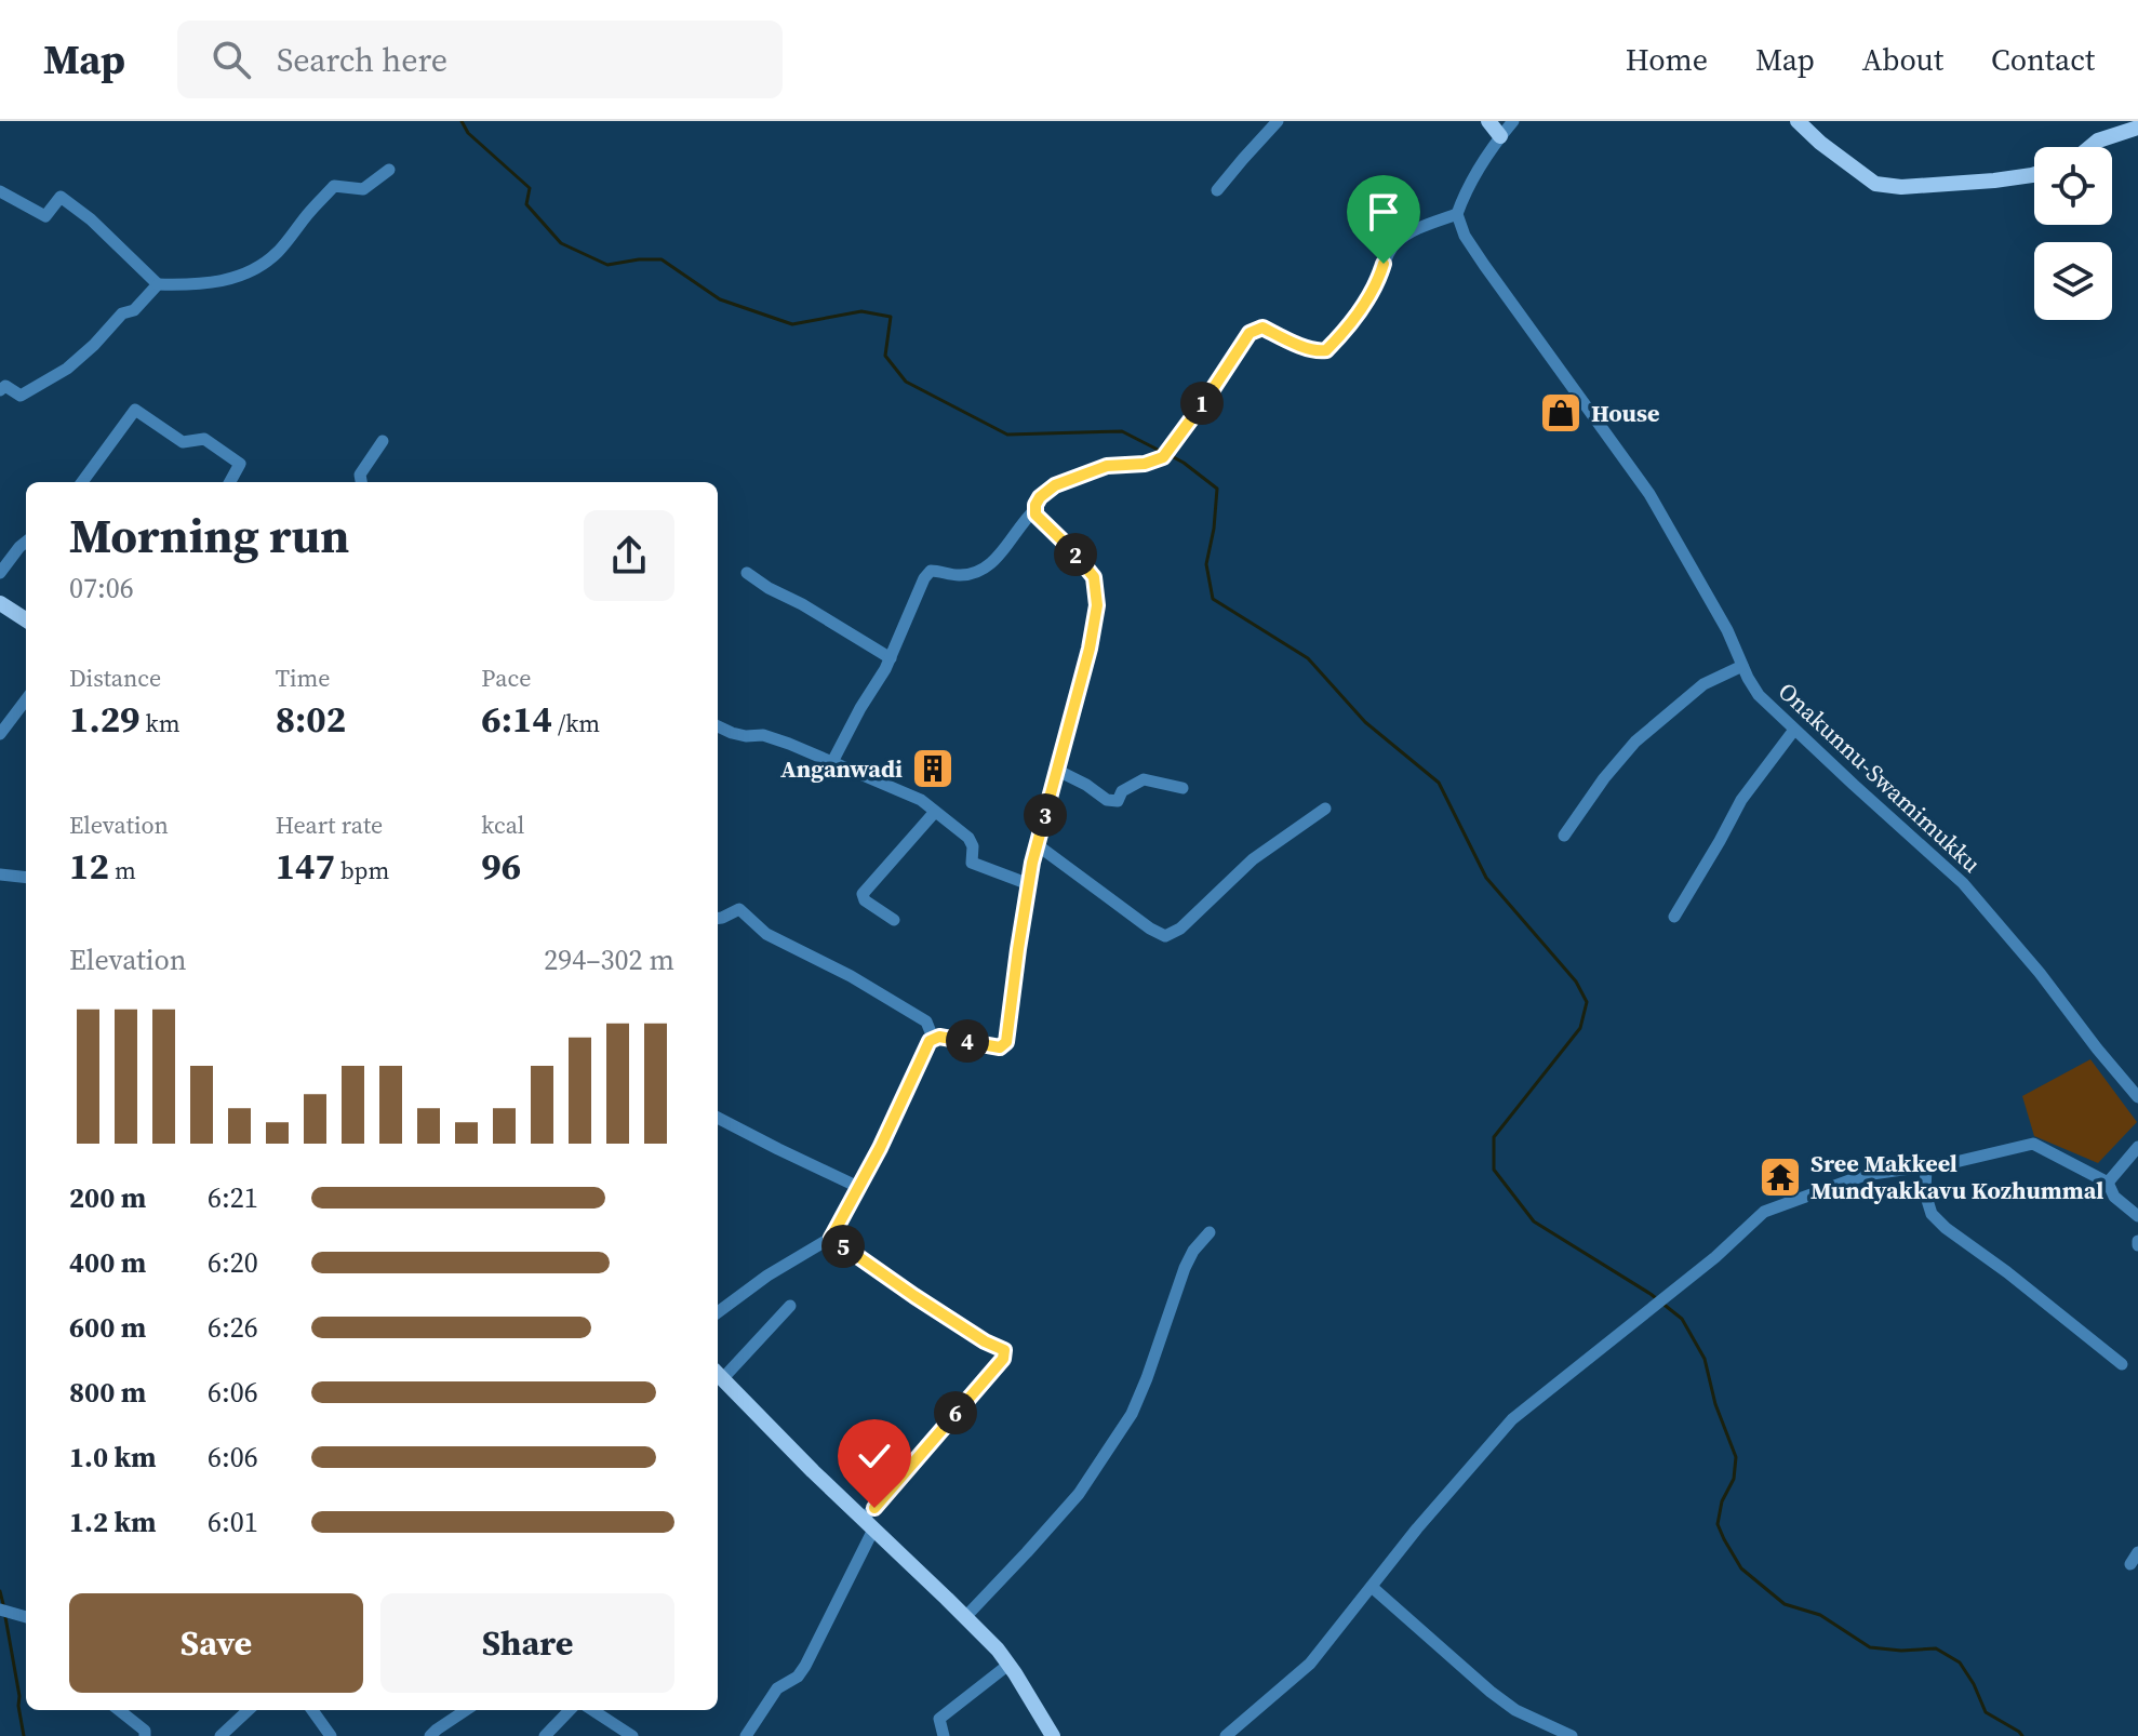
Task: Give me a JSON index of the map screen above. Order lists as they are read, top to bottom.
{
  "streets": {
    "street": ["Onakunnu-Swamimukku"]
  },
  "places": {
    "shop": ["House"],
    "building": ["Anganwadi"],
    "temple": ["Sree Makkeel Mundyakkavu Kozhummal"]
  },
  "page": {
    "header": "Map",
    "search": "Search here",
    "nav": [
      "Home",
      "Map",
      "About",
      "Contact"
    ],
    "pins": [
      "1",
      "2",
      "3",
      "4",
      "5",
      "6"
    ],
    "heading": ["Morning run", "07:06"],
    "stats": [
      ["Distance", "1.29 km"],
      ["Time", "8:02"],
      ["Pace", "6:14 /km"],
      ["Elevation", "12 m"],
      ["Heart rate", "147 bpm"],
      ["kcal", "96"]
    ],
    "chart": ["Elevation", "294–302 m"],
    "list": [
      {
        "name": "200 m",
        "note": "6:21"
      },
      {
        "name": "400 m",
        "note": "6:20"
      },
      {
        "name": "600 m",
        "note": "6:26"
      },
      {
        "name": "800 m",
        "note": "6:06"
      },
      {
        "name": "1.0 km",
        "note": "6:06"
      },
      {
        "name": "1.2 km",
        "note": "6:01"
      }
    ],
    "buttons": ["Save", "Share"]
  }
}
